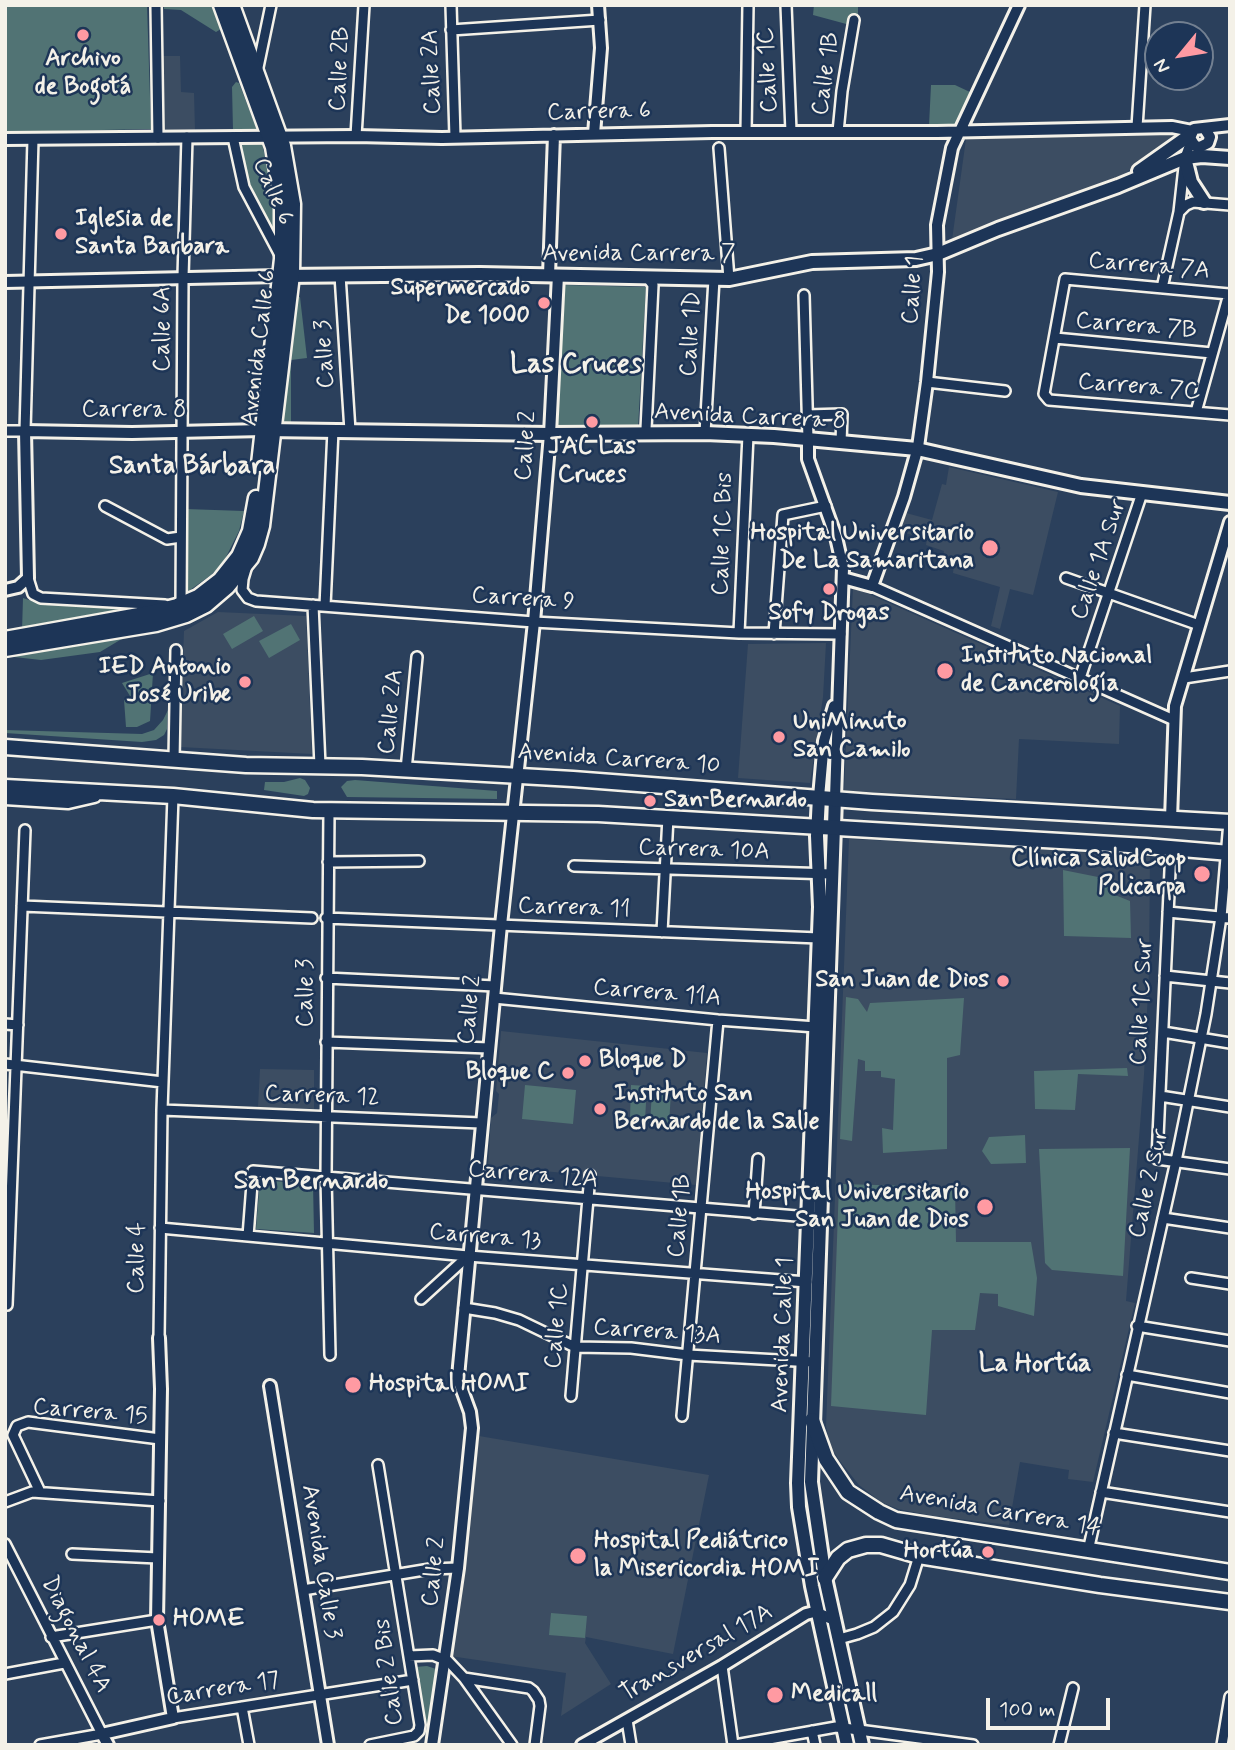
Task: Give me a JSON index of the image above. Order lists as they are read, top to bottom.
{
  "streets": {
    "main road": [
      "Avenida Carrera 7",
      "Avenida Calle 6",
      "Avenida Carrera 8",
      "Avenida Carrera 10",
      "Avenida Calle 1",
      "Avenida Carrera 14"
    ],
    "street": [
      "Calle 2B",
      "Calle 1C",
      "Calle 2A",
      "Calle 1B",
      "Carrera 6",
      "Calle 6",
      "Carrera 7A",
      "Calle 1",
      "Carrera 7B",
      "Calle 6A",
      "Calle 1D",
      "Calle 3",
      "Carrera 7C",
      "Carrera 8",
      "Calle 2",
      "Calle 1C Bis",
      "Calle 1A Sur",
      "Carrera 9",
      "Carrera 10A",
      "Carrera 11",
      "Carrera 11A",
      "Calle 1C Sur",
      "Carrera 12",
      "Carrera 12A",
      "Calle 2 Sur",
      "Carrera 13",
      "Calle 4",
      "Carrera 13A",
      "Carrera 15",
      "Avenida Calle 3",
      "Diagonal 4A",
      "Transversal 17A",
      "Calle 2 Bis",
      "Carrera 17"
    ]
  },
  "crossings": [
    ["Calle 2B", "Carrera 6"],
    ["Calle 1C", "Carrera 6"],
    ["Calle 1C", "Carrera 12A"],
    ["Calle 1C", "Carrera 13"],
    ["Calle 1C", "Carrera 13A"],
    ["Calle 2A", "Carrera 6"],
    ["Calle 2A", "Avenida Carrera 10"],
    ["Calle 1B", "Carrera 6"],
    ["Calle 1B", "Carrera 11A"],
    ["Calle 1B", "Carrera 12A"],
    ["Calle 1B", "Carrera 13"],
    ["Calle 1B", "Carrera 13A"],
    ["Carrera 6", "Calle 6"],
    ["Carrera 6", "Calle 1"],
    ["Carrera 6", "Calle 6A"],
    ["Carrera 6", "Avenida Calle 6"],
    ["Carrera 6", "Calle 2"],
    ["Calle 6", "Avenida Calle 6"],
    ["Avenida Carrera 7", "Calle 1"],
    ["Avenida Carrera 7", "Calle 1D"],
    ["Avenida Carrera 7", "Avenida Calle 6"],
    ["Avenida Carrera 7", "Calle 3"],
    ["Avenida Carrera 7", "Calle 2"],
    ["Carrera 7A", "Carrera 7B"],
    ["Carrera 7A", "Carrera 7C"],
    ["Calle 1", "Avenida Carrera 8"],
    ["Carrera 7B", "Carrera 7C"],
    ["Calle 6A", "Avenida Calle 6"],
    ["Calle 6A", "Carrera 8"],
    ["Calle 1D", "Avenida Carrera 8"],
    ["Avenida Calle 6", "Carrera 8"],
    ["Avenida Calle 6", "Avenida Carrera 8"],
    ["Avenida Calle 6", "Carrera 9"],
    ["Calle 3", "Avenida Carrera 8"],
    ["Calle 3", "Carrera 11"],
    ["Calle 3", "Carrera 12"],
    ["Calle 3", "Carrera 12A"],
    ["Carrera 8", "Avenida Carrera 8"],
    ["Avenida Carrera 8", "Calle 2"],
    ["Avenida Carrera 8", "Calle 1C Bis"],
    ["Avenida Carrera 8", "Calle 1A Sur"],
    ["Calle 2", "Carrera 9"],
    ["Calle 2", "Avenida Carrera 10"],
    ["Calle 2", "Carrera 11"],
    ["Calle 2", "Carrera 11A"],
    ["Calle 2", "Carrera 12"],
    ["Calle 2", "Carrera 12A"],
    ["Calle 2", "Carrera 13"],
    ["Calle 2", "Carrera 13A"],
    ["Calle 1C Bis", "Carrera 9"],
    ["Avenida Carrera 10", "Calle 2 Sur"],
    ["Avenida Carrera 10", "Avenida Calle 1"],
    ["Carrera 10A", "Avenida Calle 1"],
    ["Carrera 11", "Avenida Calle 1"],
    ["Carrera 11A", "Avenida Calle 1"],
    ["Calle 1C Sur", "Calle 2 Sur"],
    ["Carrera 12", "Calle 4"],
    ["Carrera 12A", "Carrera 13"],
    ["Carrera 12A", "Avenida Calle 1"],
    ["Calle 2 Sur", "Avenida Carrera 14"],
    ["Carrera 13", "Calle 4"],
    ["Carrera 13", "Avenida Calle 1"],
    ["Calle 4", "Carrera 15"],
    ["Calle 4", "Carrera 17"],
    ["Carrera 13A", "Avenida Calle 1"],
    ["Avenida Calle 1", "Avenida Carrera 14"],
    ["Avenida Calle 1", "Transversal 17A"],
    ["Avenida Calle 3", "Carrera 17"],
    ["Diagonal 4A", "Carrera 17"],
    ["Calle 2 Bis", "Carrera 17"]
  ],
  "districts": [
    "Las Cruces",
    "Santa Bárbara",
    "San Bernardo",
    "La Hortúa"
  ],
  "places": [
    "Archivo de Bogotá",
    "Iglesia de Santa Barbara",
    "Supermercado De 1000",
    "JAC Las Cruces",
    "Hospital Universitario De La Samaritana",
    "Sofy Drogas",
    "Instituto Nacional de Cancerología",
    "IED Antonio José Uribe",
    "UniMinuto San Camilo",
    "San Bernardo",
    "Clínica SaludCoop Policarpa",
    "San Juan de Dios",
    "Bloque D",
    "Bloque C",
    "Instituto San Bernardo de la Salle",
    "Hospital Universitario San Juan de Dios",
    "Hospital HOMI",
    "Hortúa",
    "Hospital Pediátrico la Misericordia HOMI",
    "HOME",
    "Medicall"
  ],
  "scale_bar": "100 m",
  "north": "bottom left"
}
